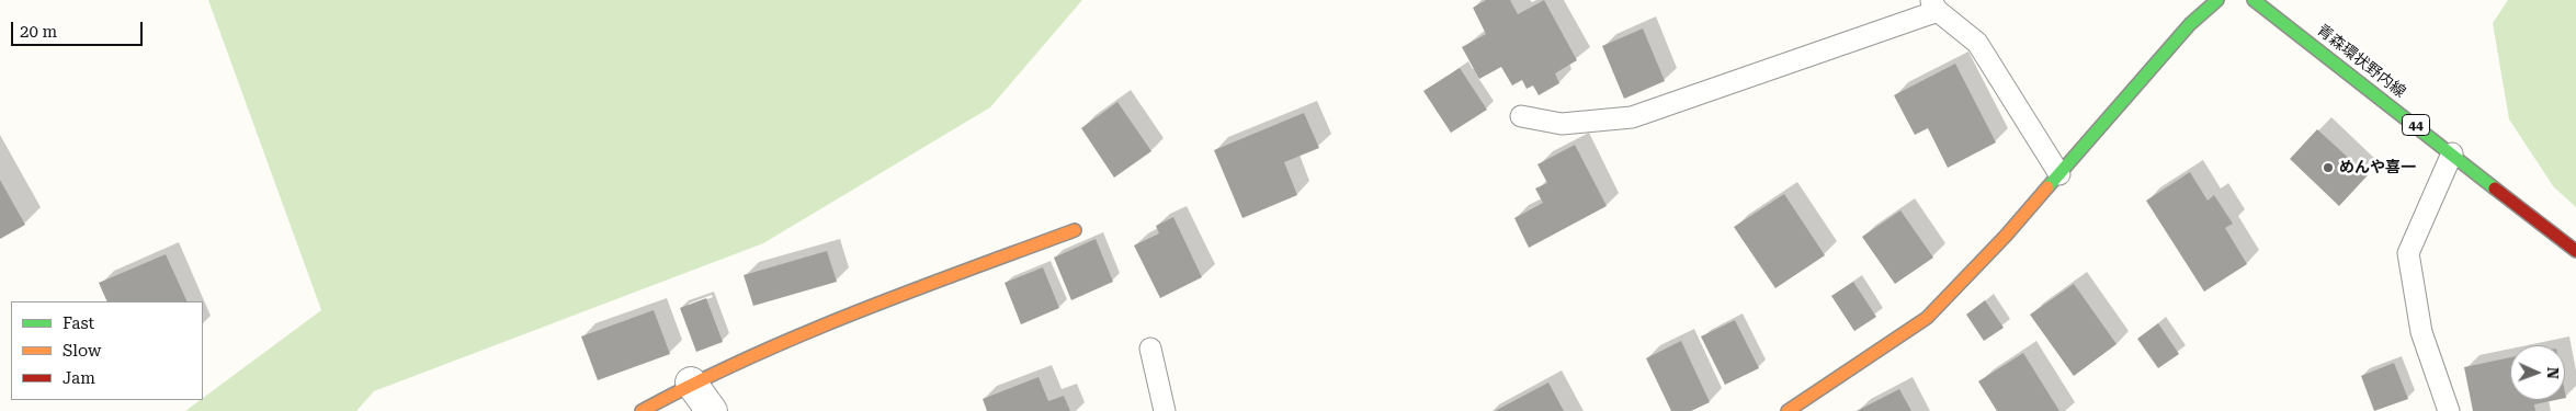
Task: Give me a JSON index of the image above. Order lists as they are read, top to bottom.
{
  "streets": {
    "street": ["青森環状野内線", "44"]
  },
  "places": ["めんや喜一"],
  "legend": ["Fast", "Slow", "Jam"],
  "scale_bar": "20 m",
  "north": "right"
}
